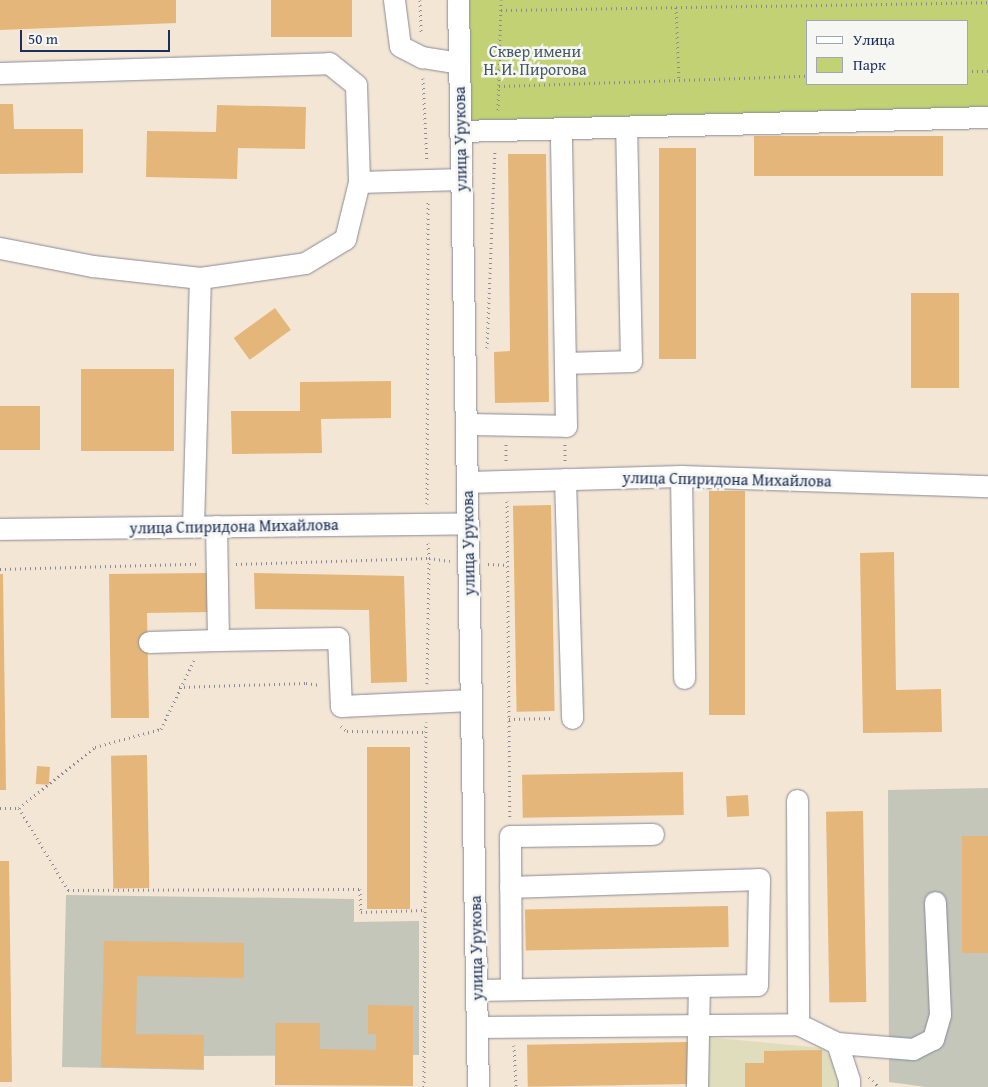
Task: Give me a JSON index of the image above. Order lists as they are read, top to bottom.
{
  "streets": {
    "street": ["улица Урукова", "улица Спиридона Михайлова"]
  },
  "crossings": [
    ["улица Урукова", "улица Спиридона Михайлова"]
  ],
  "parks": ["Сквер имени Н. И. Пирогова"],
  "legend": ["Улица", "Парк"],
  "scale_bar": "50 m"
}
